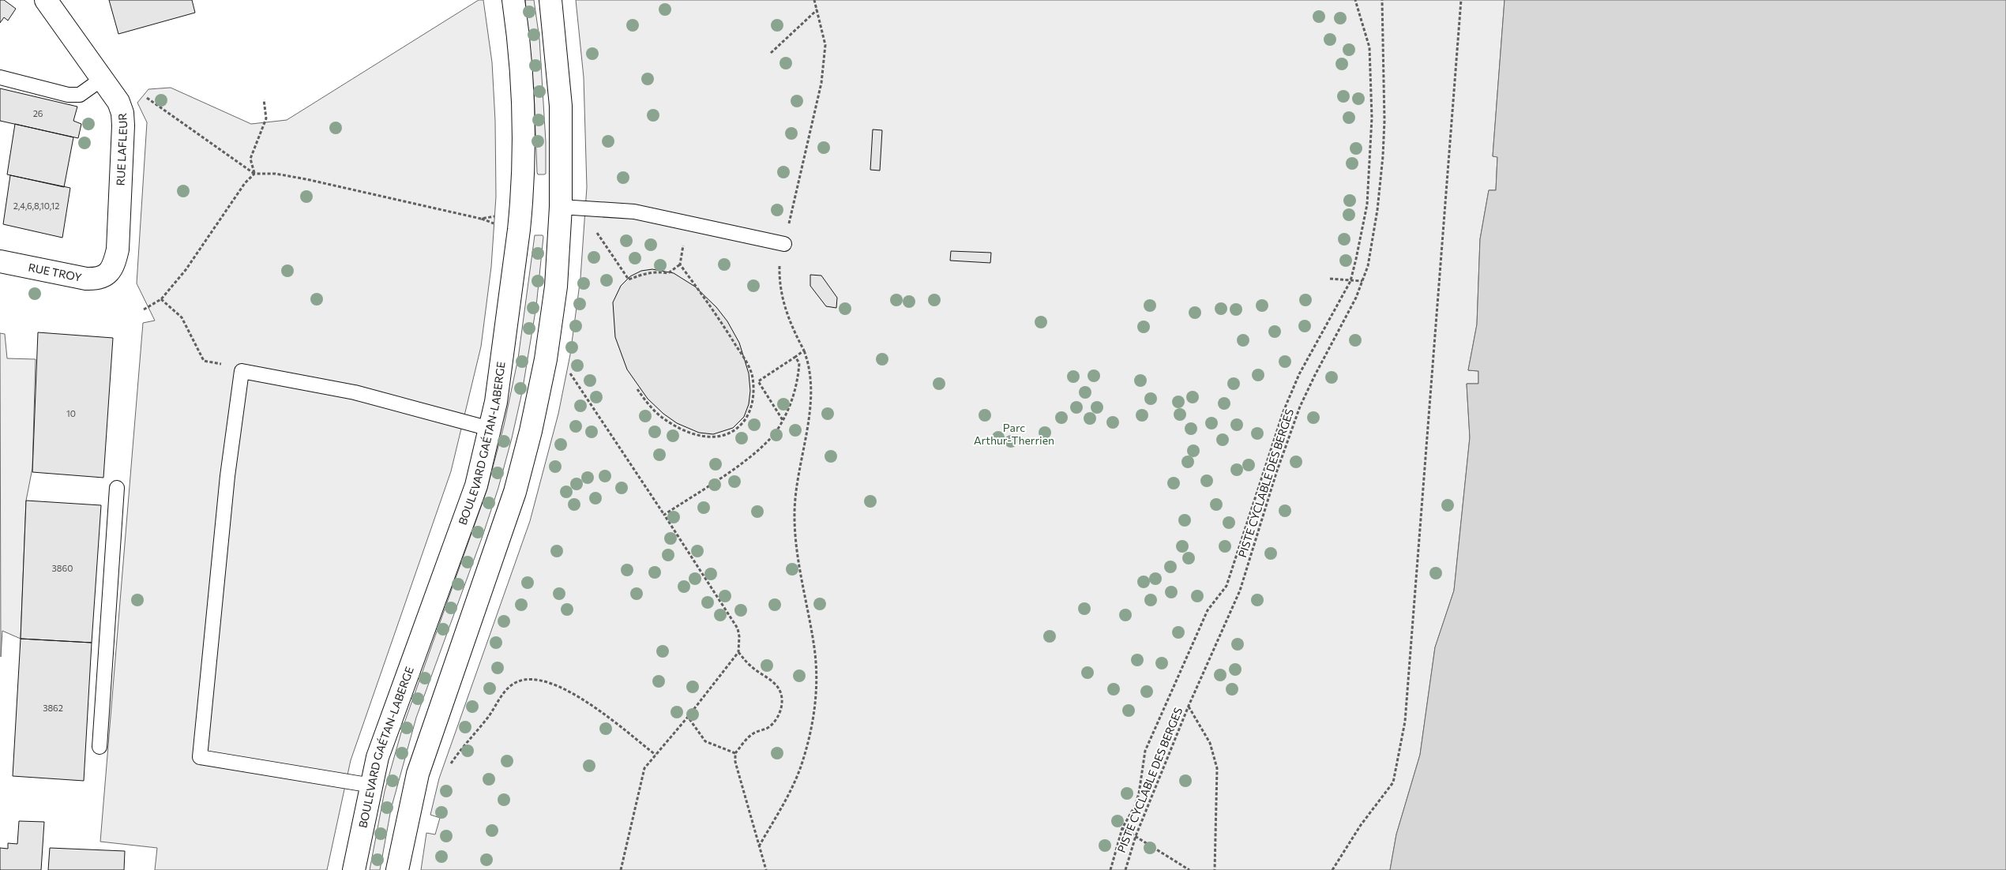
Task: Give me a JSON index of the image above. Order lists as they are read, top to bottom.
{
  "streets": {
    "main road": ["RUE LAFLEUR", "RUE TROY", "BOULEVARD GAÉTAN-LABERGE"],
    "path": ["PISTE CYCLABLE DES BERGES"]
  },
  "crossings": [
    ["RUE LAFLEUR", "RUE TROY"]
  ],
  "parks": ["Parc Arthur-Therrien"],
  "house_numbers": [
    "26",
    "2,4,6,8,10,12",
    "10",
    "3860",
    "3862"
  ]
}
